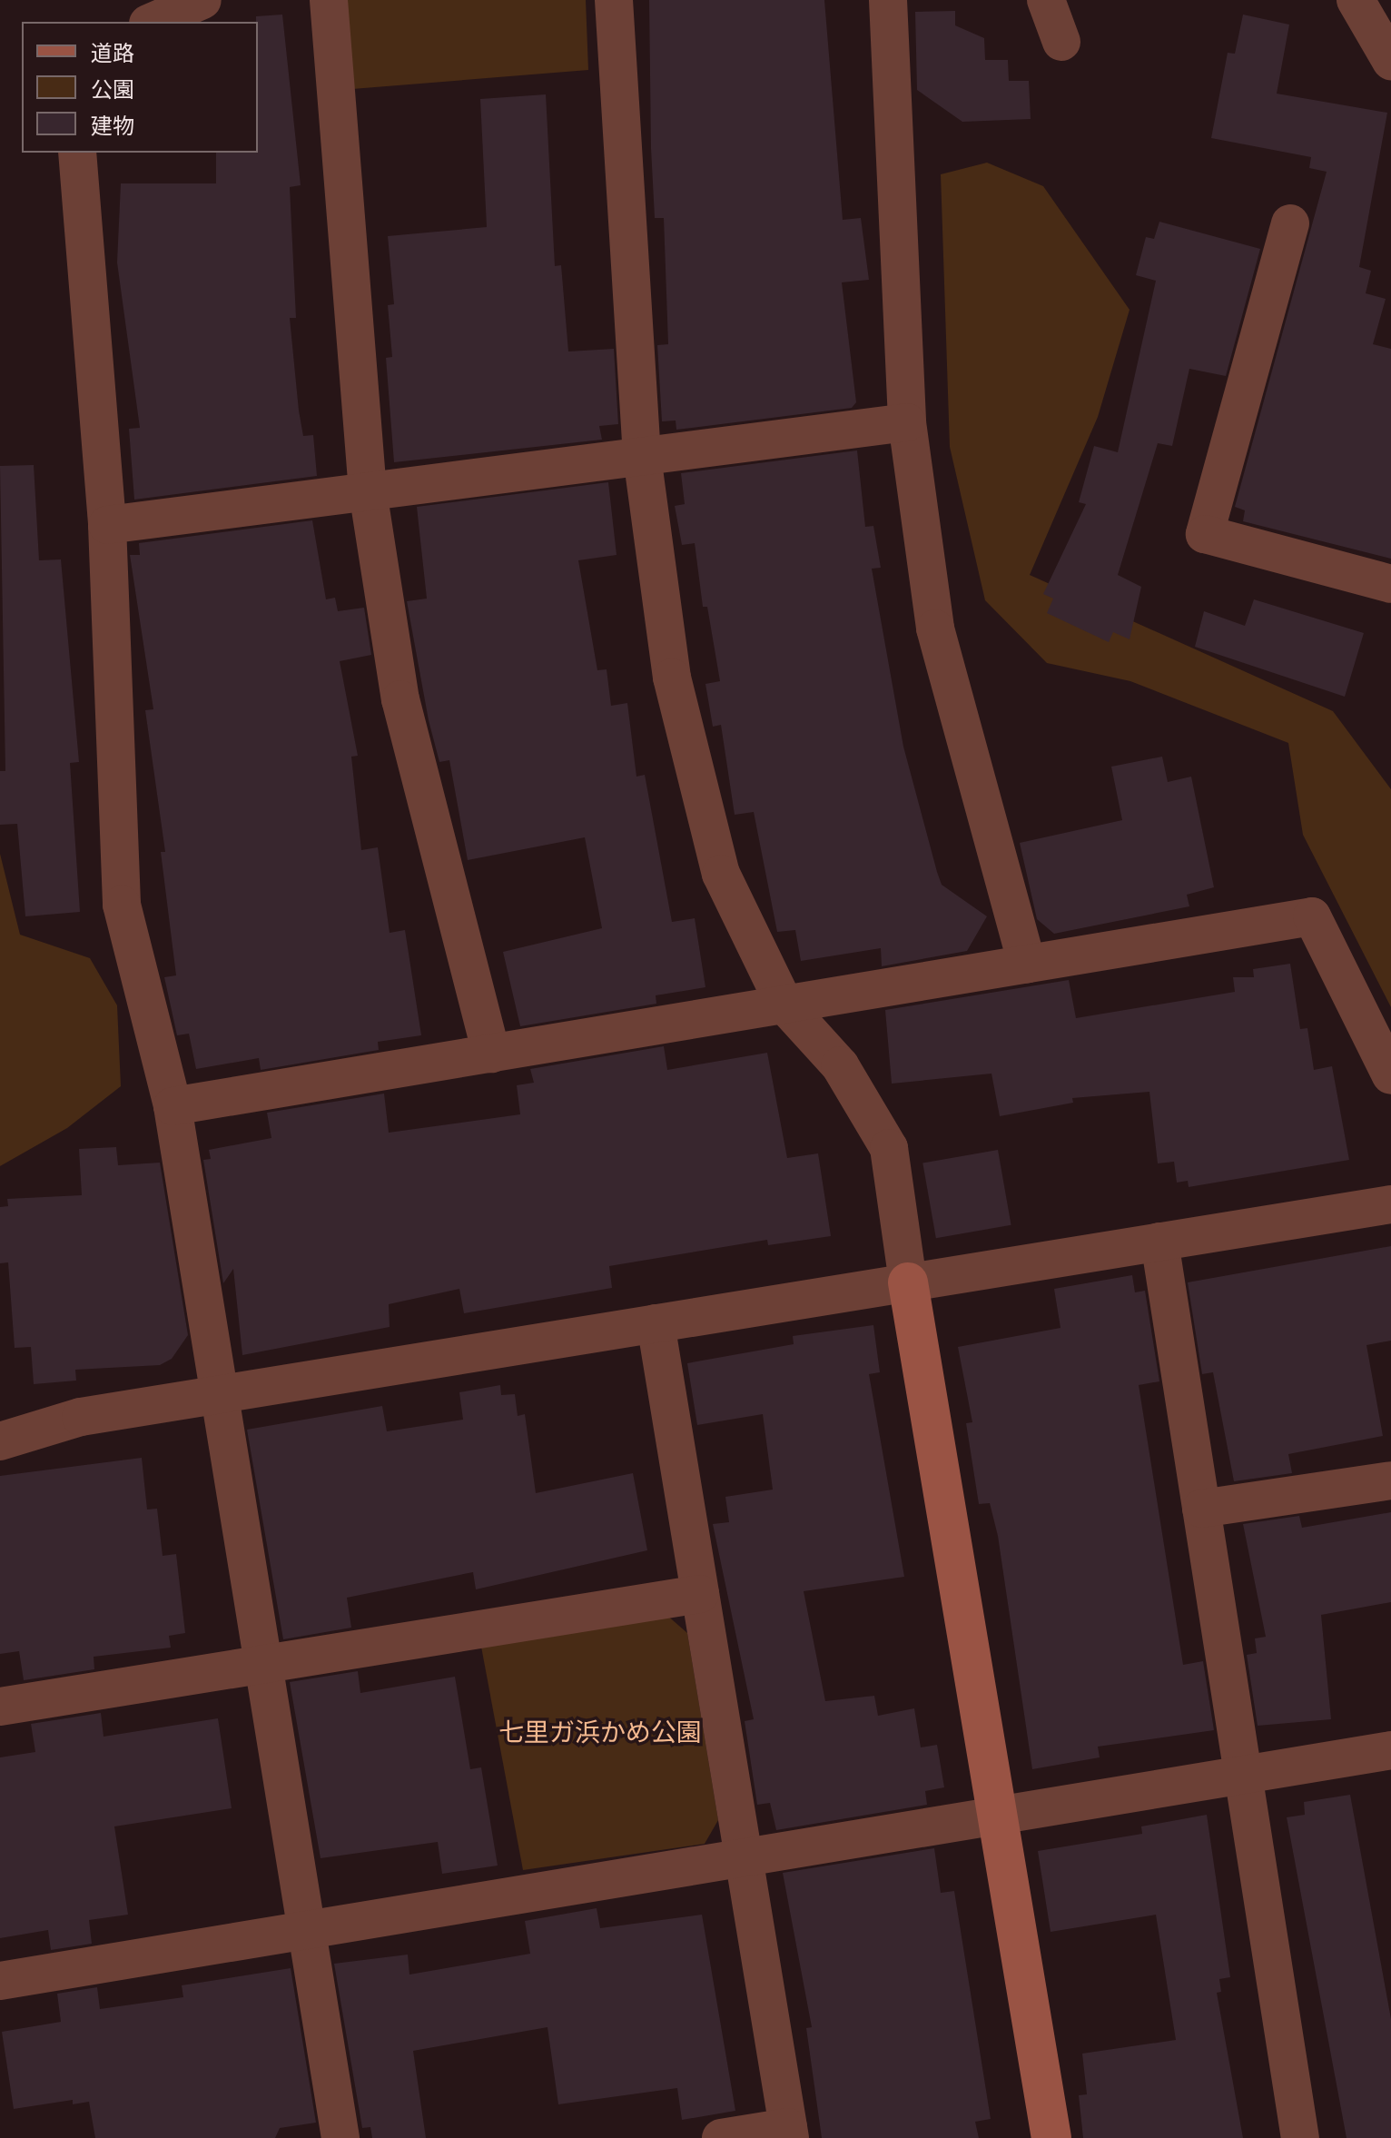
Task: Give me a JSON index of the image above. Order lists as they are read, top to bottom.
{
  "parks": ["七里ガ浜かめ公園"],
  "legend": ["道路", "公園", "建物"]
}
